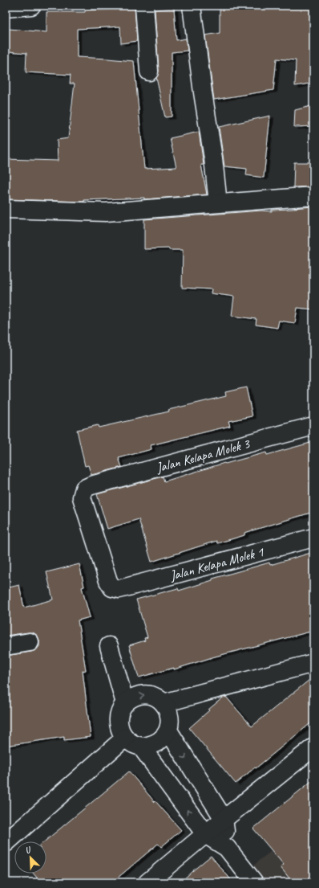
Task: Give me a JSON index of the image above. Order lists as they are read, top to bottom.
{
  "streets": {
    "street": ["Jalan Kelapa Molek 3", "Jalan Kelapa Molek 1"]
  },
  "crossings": [
    ["Jalan Kelapa Molek 3", "Jalan Kelapa Molek 1"]
  ],
  "north": "top left"
}
